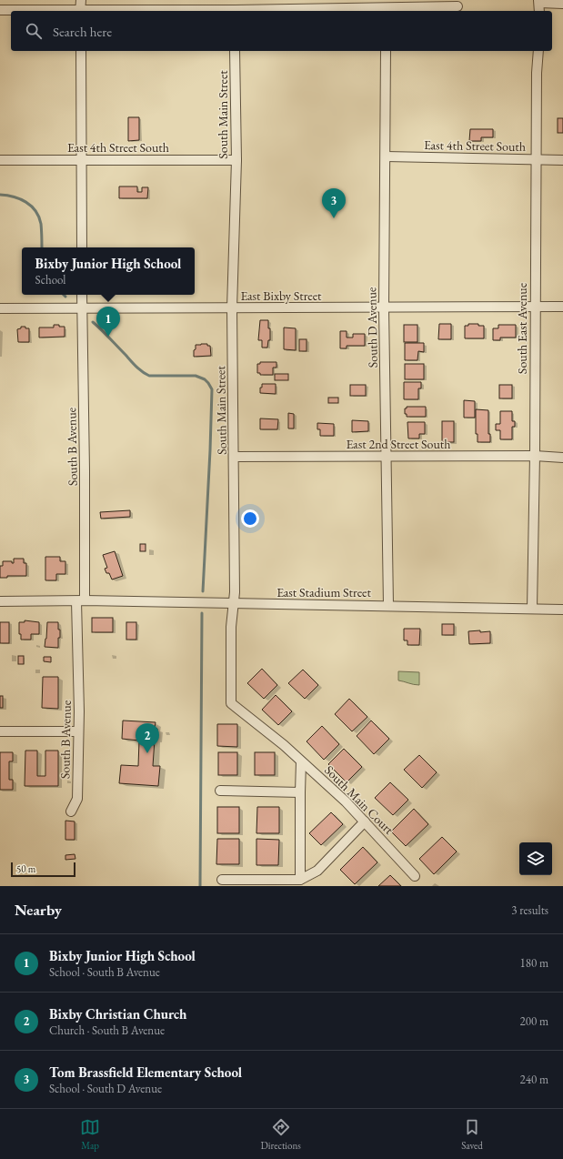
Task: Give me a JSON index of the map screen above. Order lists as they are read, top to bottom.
{
  "streets": {
    "street": [
      "South Main Street",
      "East 4th Street South",
      "East Bixby Street",
      "South D Avenue",
      "South East Avenue",
      "East 2nd Street South",
      "South B Avenue",
      "East Stadium Street",
      "South Main Court"
    ]
  },
  "crossings": [
    ["South Main Street", "East 4th Street South"],
    ["South Main Street", "East Bixby Street"],
    ["South Main Street", "East 2nd Street South"],
    ["South Main Street", "East Stadium Street"],
    ["South Main Street", "South Main Court"],
    ["East 4th Street South", "South D Avenue"],
    ["East 4th Street South", "South East Avenue"],
    ["East Bixby Street", "South D Avenue"],
    ["East Bixby Street", "South East Avenue"],
    ["East Bixby Street", "South B Avenue"],
    ["South D Avenue", "East 2nd Street South"],
    ["South D Avenue", "East Stadium Street"],
    ["South East Avenue", "East 2nd Street South"],
    ["South East Avenue", "East Stadium Street"],
    ["South B Avenue", "East Stadium Street"]
  ],
  "scale_bar": "50 m",
  "page": {
    "search": "Search here",
    "pins": ["3", "1", "2"],
    "popup": ["Bixby Junior High School", "School"],
    "scale": "50 m",
    "heading": ["Nearby", "3 results"],
    "list": [
      {
        "mark": "1",
        "name": "Bixby Junior High School",
        "note": "School · South B Avenue",
        "value": "180 m"
      },
      {
        "mark": "2",
        "name": "Bixby Christian Church",
        "note": "Church · South B Avenue",
        "value": "200 m"
      },
      {
        "mark": "3",
        "name": "Tom Brassfield Elementary School",
        "note": "School · South D Avenue",
        "value": "240 m"
      }
    ],
    "nav": ["Map", "Directions", "Saved"]
  }
}
